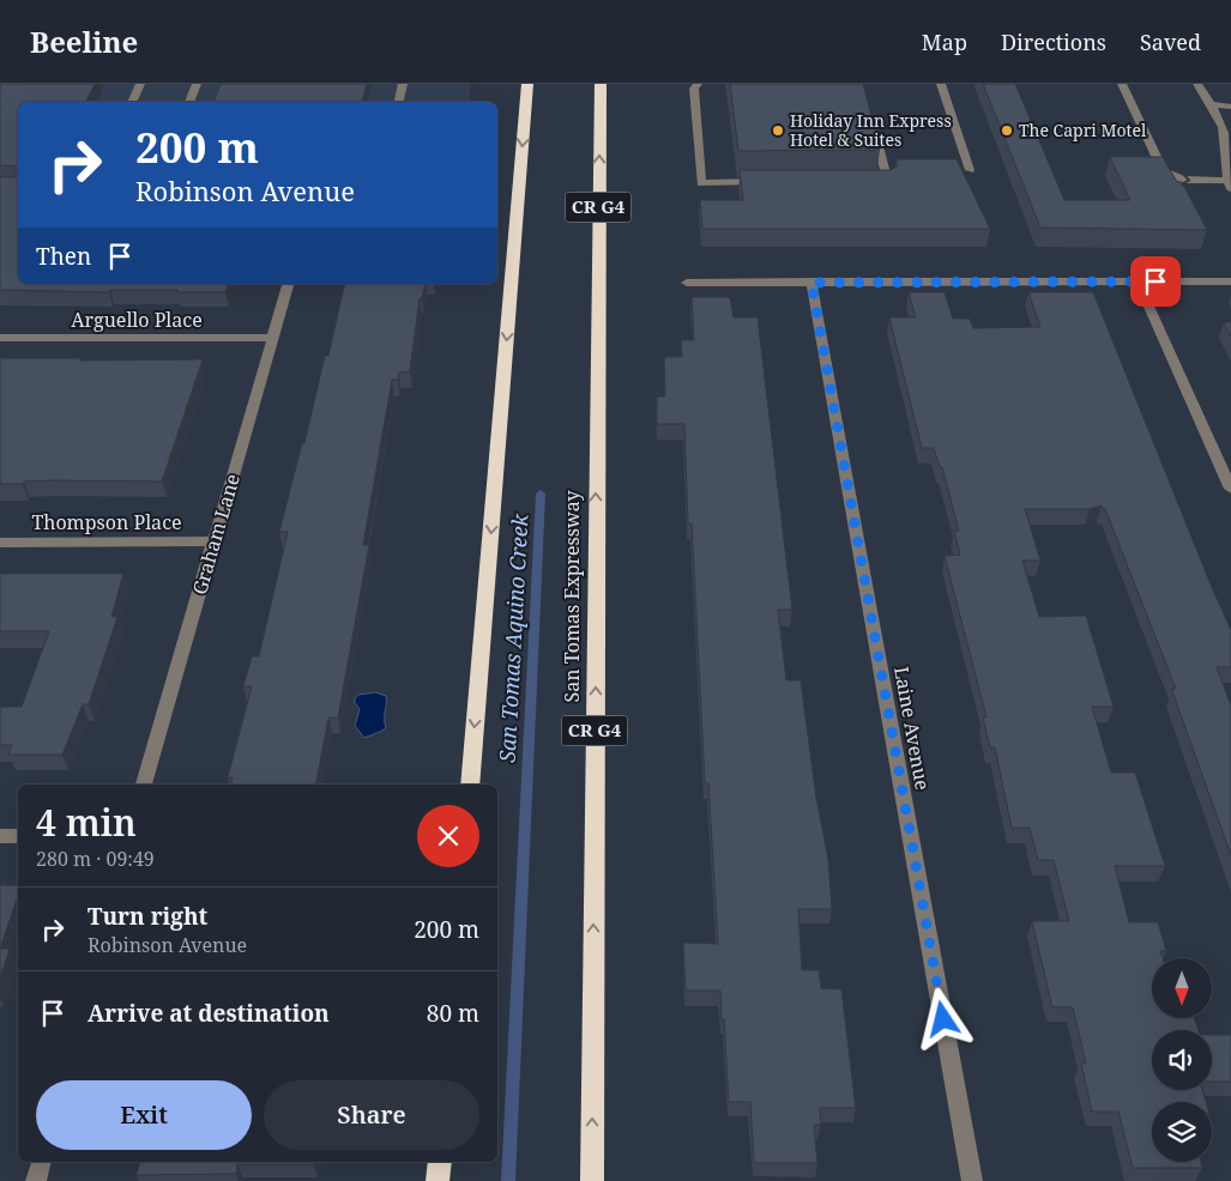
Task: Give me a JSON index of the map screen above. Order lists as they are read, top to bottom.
{
  "streets": {
    "highway": ["CR G4", "San Tomas Expressway"],
    "street": [
      "Arguello Place",
      "Thompson Place",
      "Graham Lane",
      "Laine Avenue"
    ]
  },
  "crossings": [
    ["Arguello Place", "Graham Lane"],
    ["Thompson Place", "Graham Lane"]
  ],
  "water": ["San Tomas Aquino Creek"],
  "places": ["Holiday Inn Express Hotel & Suites", "The Capri Motel"],
  "north": "bottom",
  "page": {
    "header": "Beeline",
    "nav": ["Map", "Directions", "Saved"],
    "turn": ["200 m", "Robinson Avenue"],
    "then": "Then",
    "heading": ["4 min", "280 m · 09:49"],
    "list": [
      {
        "name": "Turn right",
        "note": "Robinson Avenue",
        "value": "200 m"
      },
      {
        "name": "Arrive at destination",
        "value": "80 m"
      }
    ],
    "buttons": ["Exit", "Share"]
  }
}
